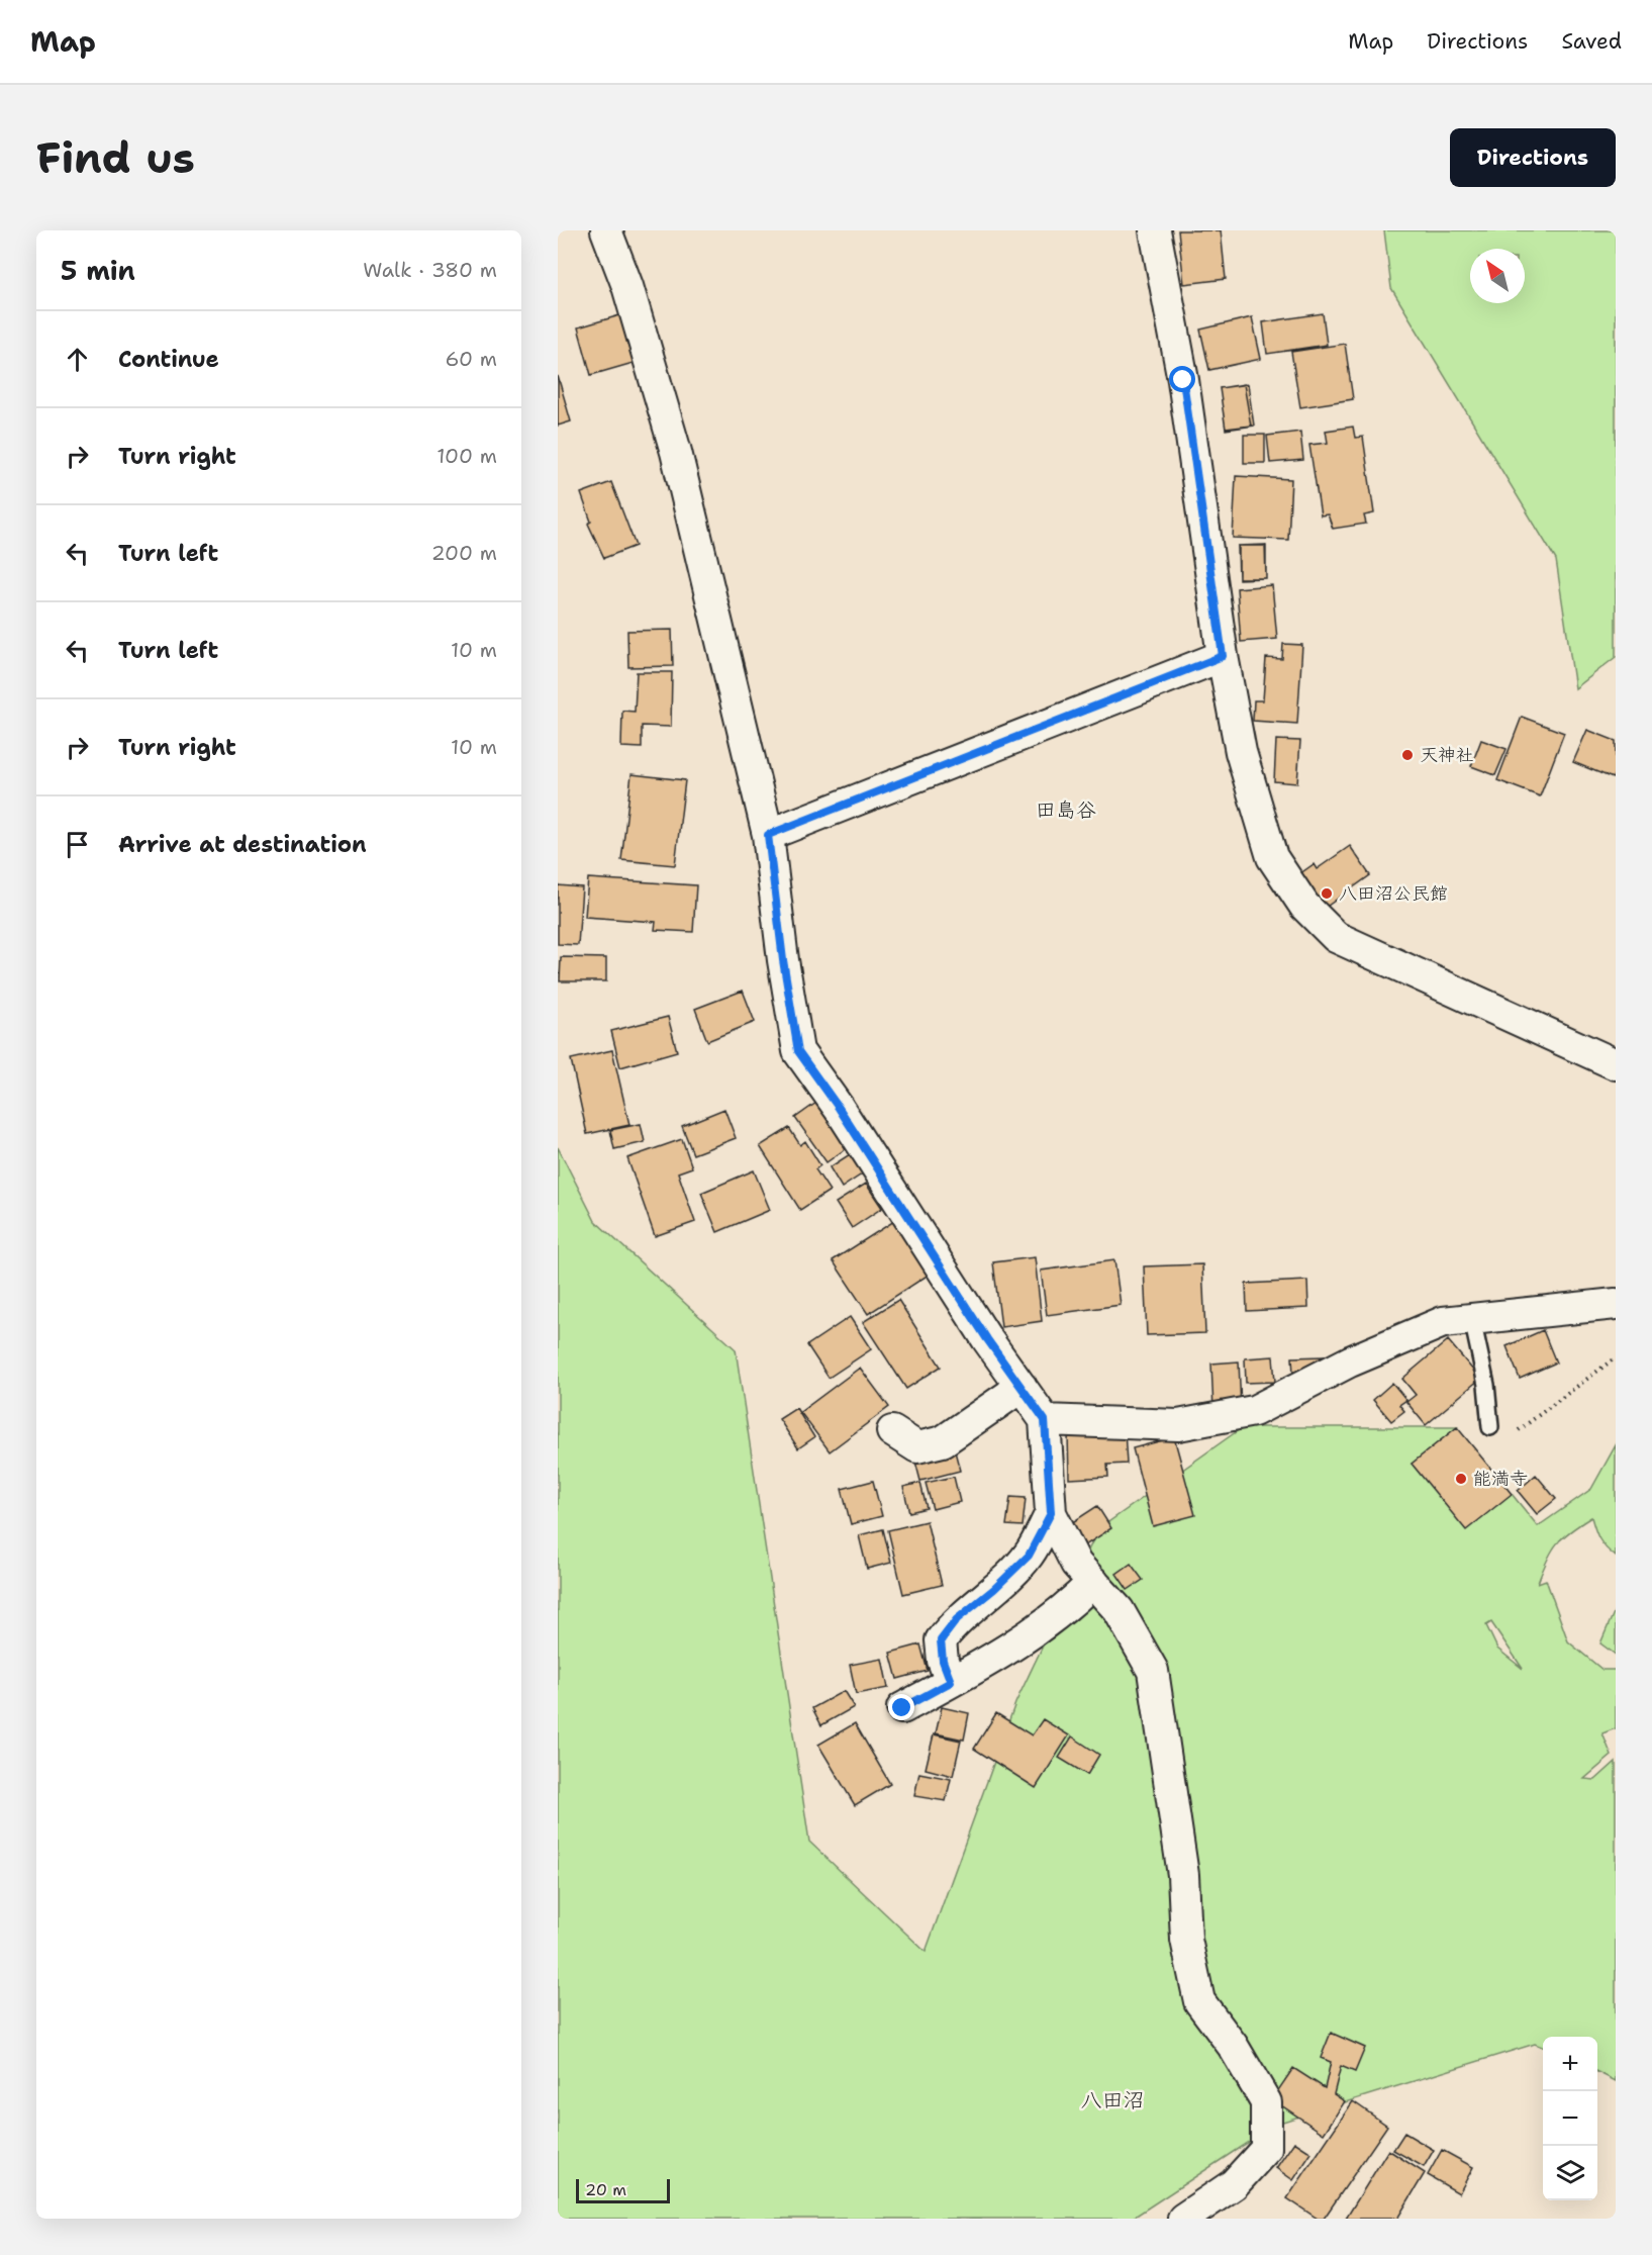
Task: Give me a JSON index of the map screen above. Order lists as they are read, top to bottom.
{
  "districts": ["田島谷", "八田沼"],
  "places": ["天神社", "八田沼公民館", "能満寺"],
  "scale_bar": "20 m",
  "north": "top left",
  "page": {
    "header": "Map",
    "nav": ["Map", "Directions", "Saved"],
    "buttons": "Directions",
    "title": "Find us",
    "heading": ["5 min", "Walk · 380 m"],
    "list": [
      ["Continue", "60 m"],
      ["Turn right", "100 m"],
      ["Turn left", "200 m"],
      ["Turn left", "10 m"],
      ["Turn right", "10 m"],
      "Arrive at destination"
    ],
    "map_buttons": ["+", "−"],
    "scale": "20 m"
  }
}
